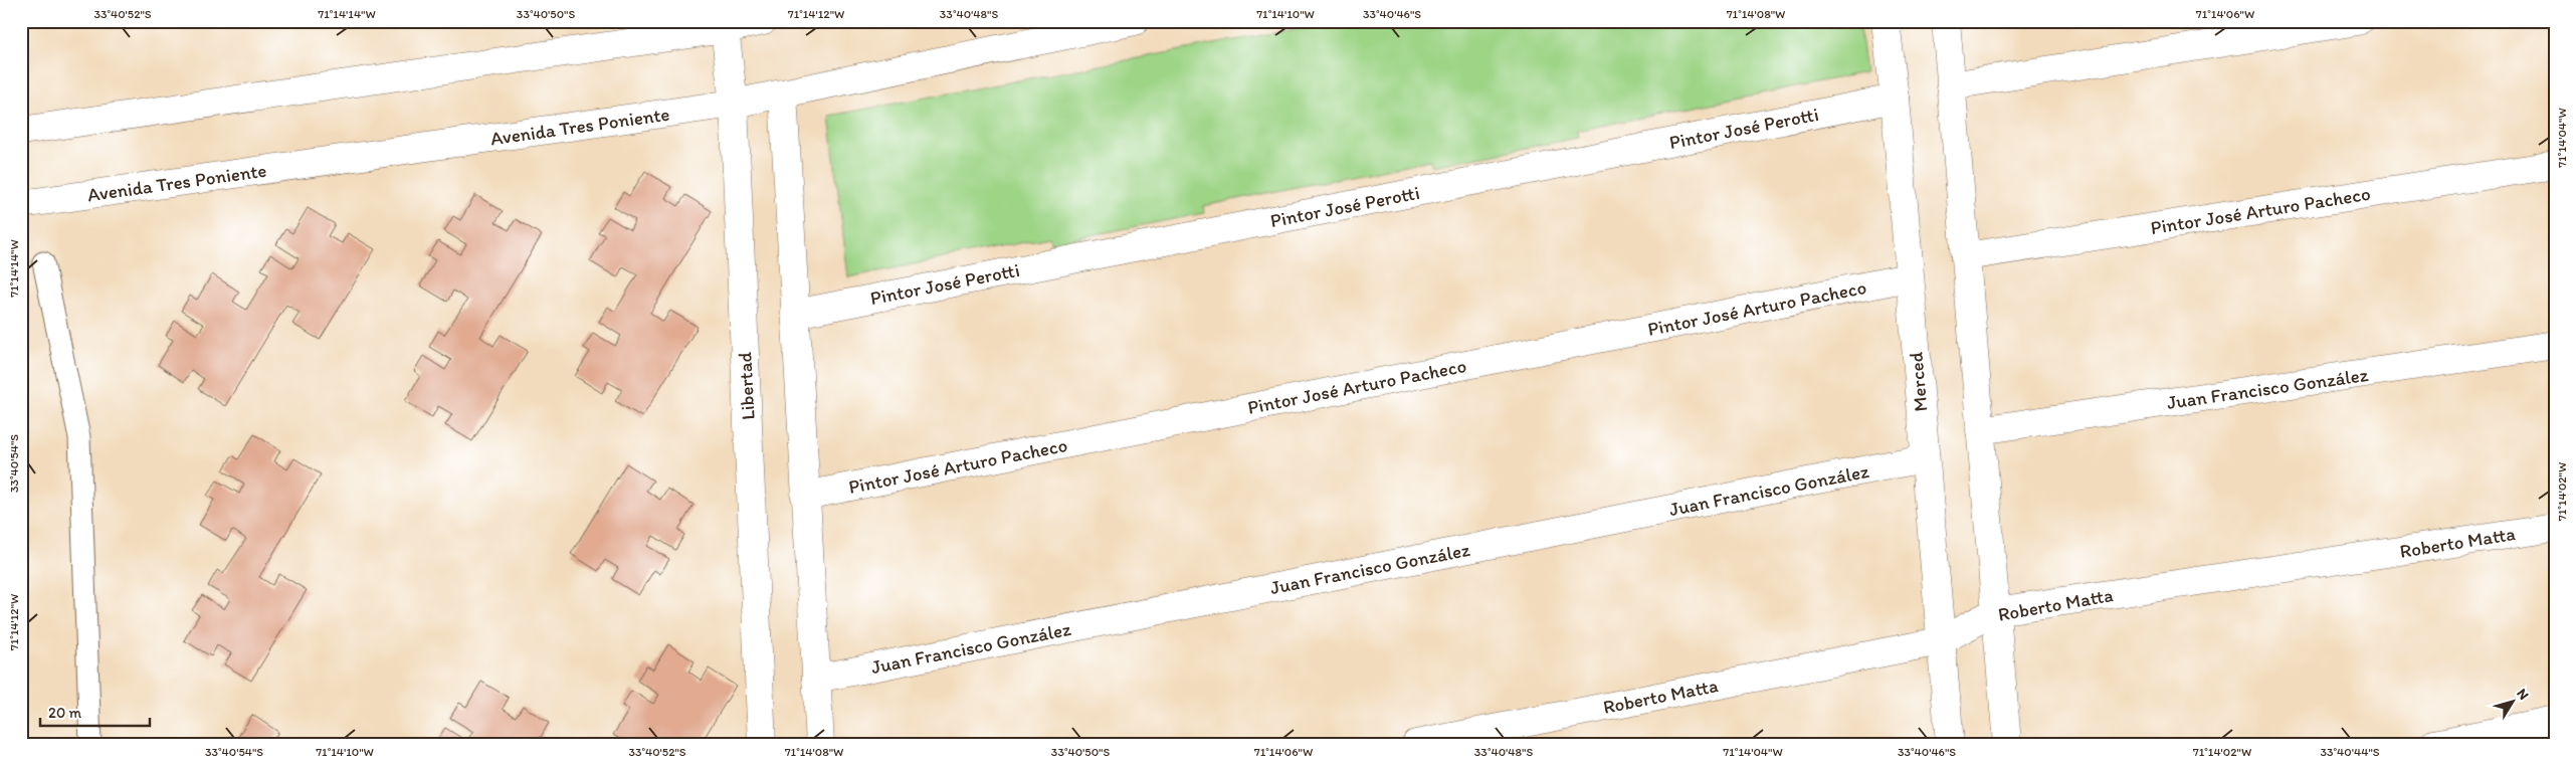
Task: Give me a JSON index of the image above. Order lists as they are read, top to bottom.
{
  "streets": {
    "street": [
      "Avenida Tres Poniente",
      "Pintor José Perotti",
      "Pintor José Arturo Pacheco",
      "Merced",
      "Libertad",
      "Juan Francisco González",
      "Roberto Matta"
    ]
  },
  "crossings": [
    ["Avenida Tres Poniente", "Libertad"],
    ["Pintor José Perotti", "Merced"],
    ["Pintor José Arturo Pacheco", "Merced"],
    ["Merced", "Juan Francisco González"],
    ["Merced", "Roberto Matta"]
  ],
  "scale_bar": "20 m",
  "north": "top right",
  "coordinates": [
    "33°40'52\"S",
    "71°14'14\"W",
    "33°40'50\"S",
    "71°14'12\"W",
    "33°40'48\"S",
    "71°14'10\"W",
    "33°40'46\"S",
    "71°14'08\"W",
    "71°14'06\"W",
    "71°14'04\"W",
    "33°40'54\"S",
    "71°14'02\"W",
    "33°40'44\"S"
  ]
}
